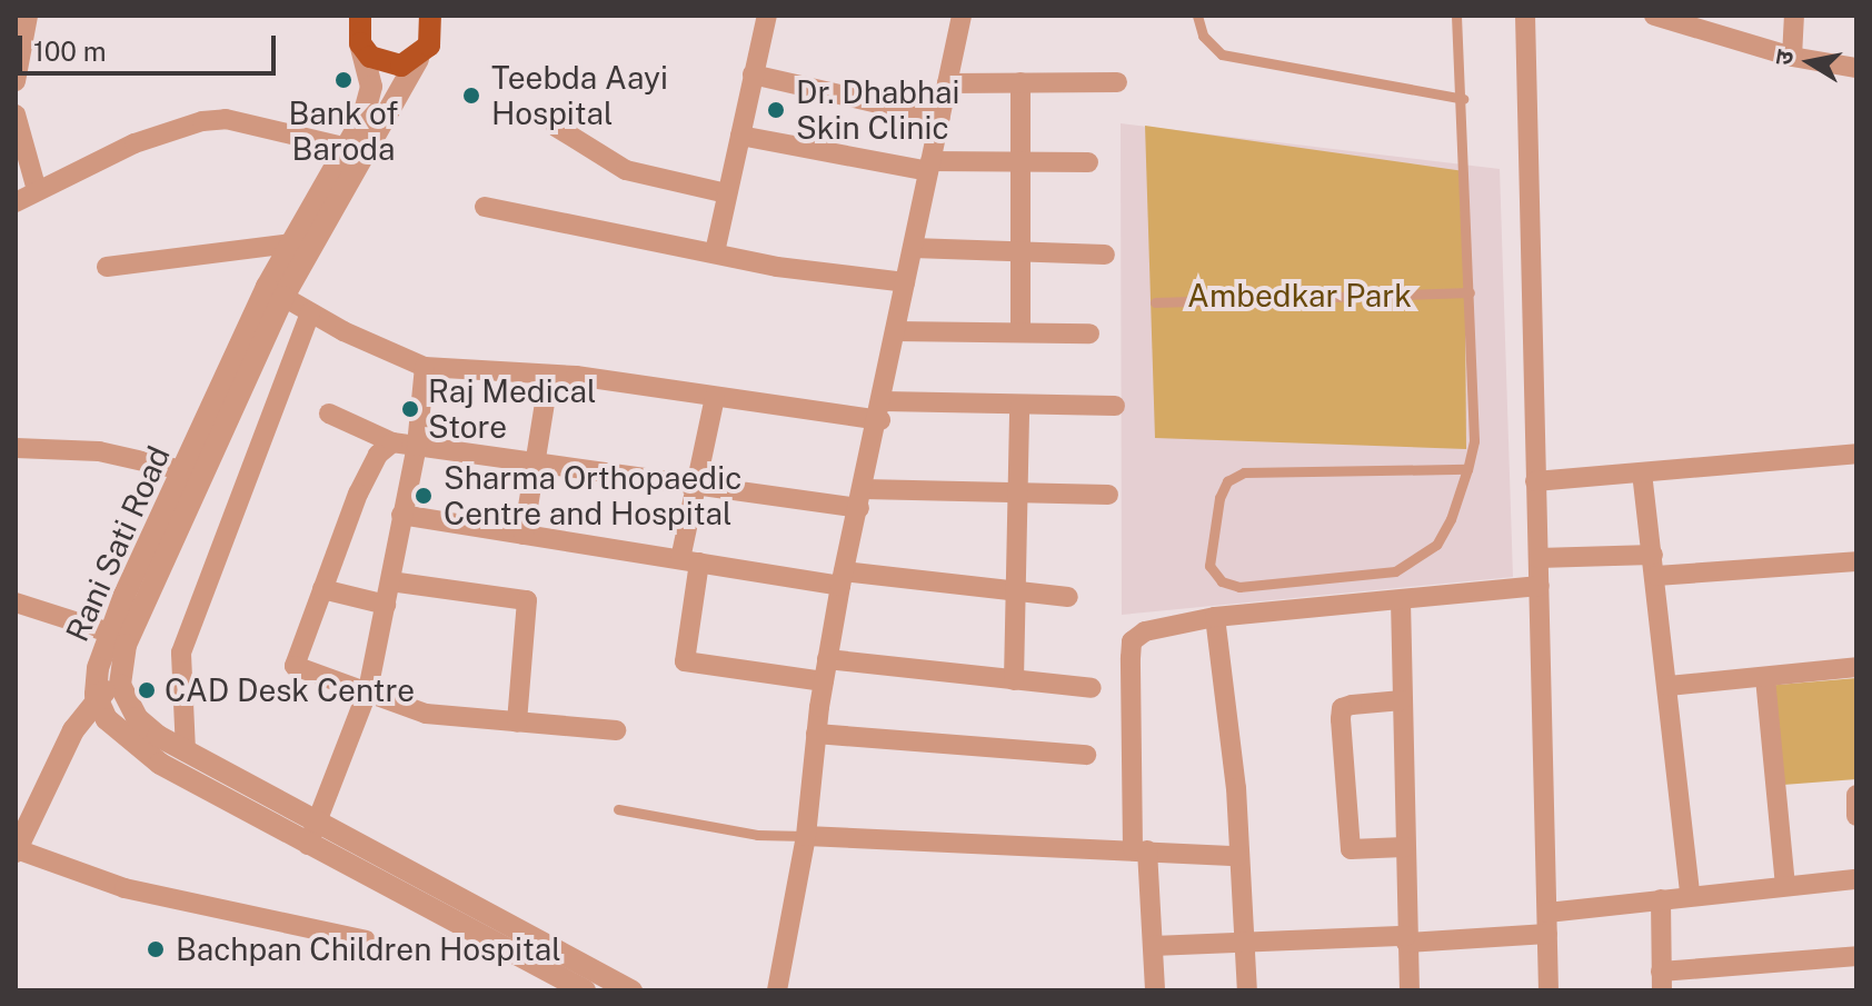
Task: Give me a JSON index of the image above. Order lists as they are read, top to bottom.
{
  "streets": {
    "street": ["Rani Sati Road"]
  },
  "parks": ["Ambedkar Park"],
  "places": [
    "Bank of Baroda",
    "Teebda Aayi Hospital",
    "Dr. Dhabhai Skin Clinic",
    "Raj Medical Store",
    "Sharma Orthopaedic Centre and Hospital",
    "CAD Desk Centre",
    "Bachpan Children Hospital"
  ],
  "scale_bar": "100 m",
  "north": "left"
}
